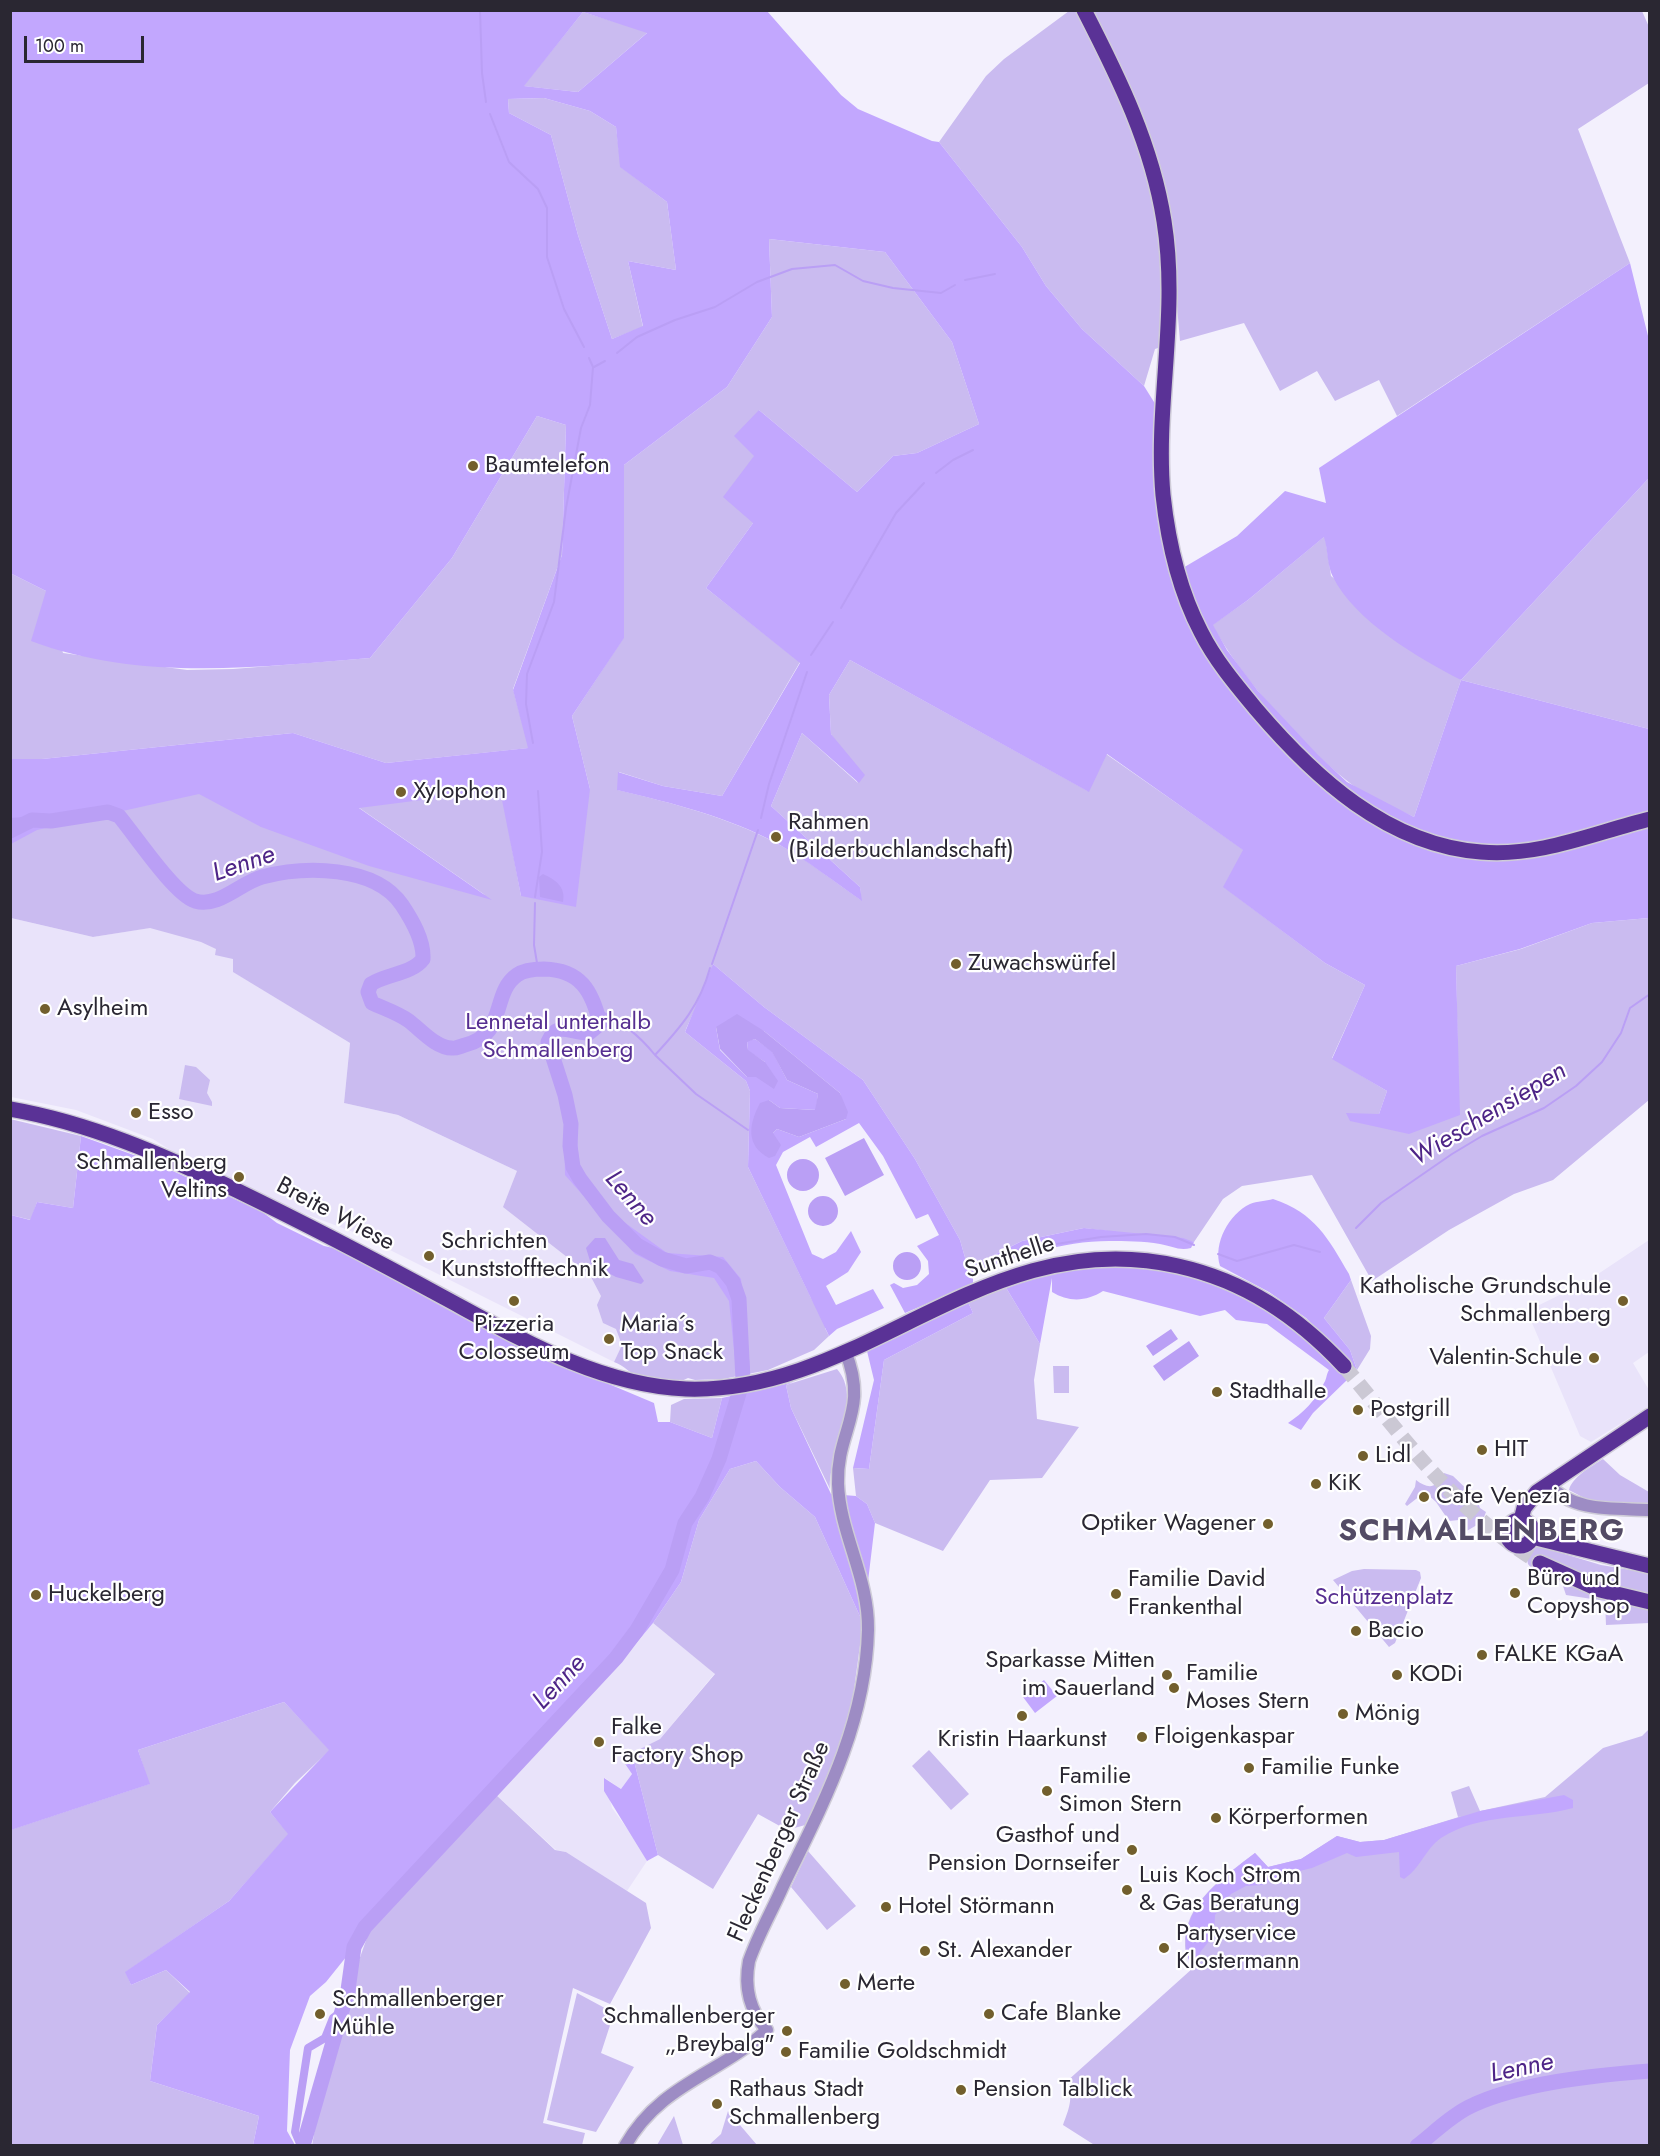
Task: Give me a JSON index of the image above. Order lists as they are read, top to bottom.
{
  "streets": {
    "main road": ["Breite Wiese", "Sunthelle"],
    "street": ["Fleckenberger Straße"]
  },
  "crossings": [
    ["Breite Wiese", "Sunthelle"],
    ["Sunthelle", "Fleckenberger Straße"]
  ],
  "districts": ["SCHMALLENBERG"],
  "water": ["Lenne", "Wieschensiepen"],
  "parks": ["Lennetal unterhalb Schmallenberg", "Schützenplatz"],
  "places": [
    "Baumtelefon",
    "Xylophon",
    "Rahmen (Bilderbuchlandschaft)",
    "Zuwachswürfel",
    "Asylheim",
    "Esso",
    "Schmallenberg Veltins",
    "Schrichten Kunststofftechnik",
    "Pizzeria Colosseum",
    "Katholische Grundschule Schmallenberg",
    "Maria´s Top Snack",
    "Valentin-Schule",
    "Stadthalle",
    "Postgrill",
    "HIT",
    "Lidl",
    "KiK",
    "Cafe Venezia",
    "Optiker Wagener",
    "Büro und Copyshop",
    "Familie David Frankenthal",
    "Huckelberg",
    "Bacio",
    "FALKE KGaA",
    "Sparkasse Mitten im Sauerland",
    "KODi",
    "Familie Moses Stern",
    "Mönig",
    "Kristin Haarkunst",
    "Floigenkaspar",
    "Falke Factory Shop",
    "Familie Funke",
    "Familie Simon Stern",
    "Körperformen",
    "Gasthof und Pension Dornseifer",
    "Luis Koch Strom & Gas Beratung",
    "Hotel Störmann",
    "Partyservice Klostermann",
    "St. Alexander",
    "Merte",
    "Schmallenberger Mühle",
    "Cafe Blanke",
    "Schmallenberger „Breybalg\"",
    "Familie Goldschmidt",
    "Pension Talblick",
    "Rathaus Stadt Schmallenberg"
  ],
  "scale_bar": "100 m"
}
